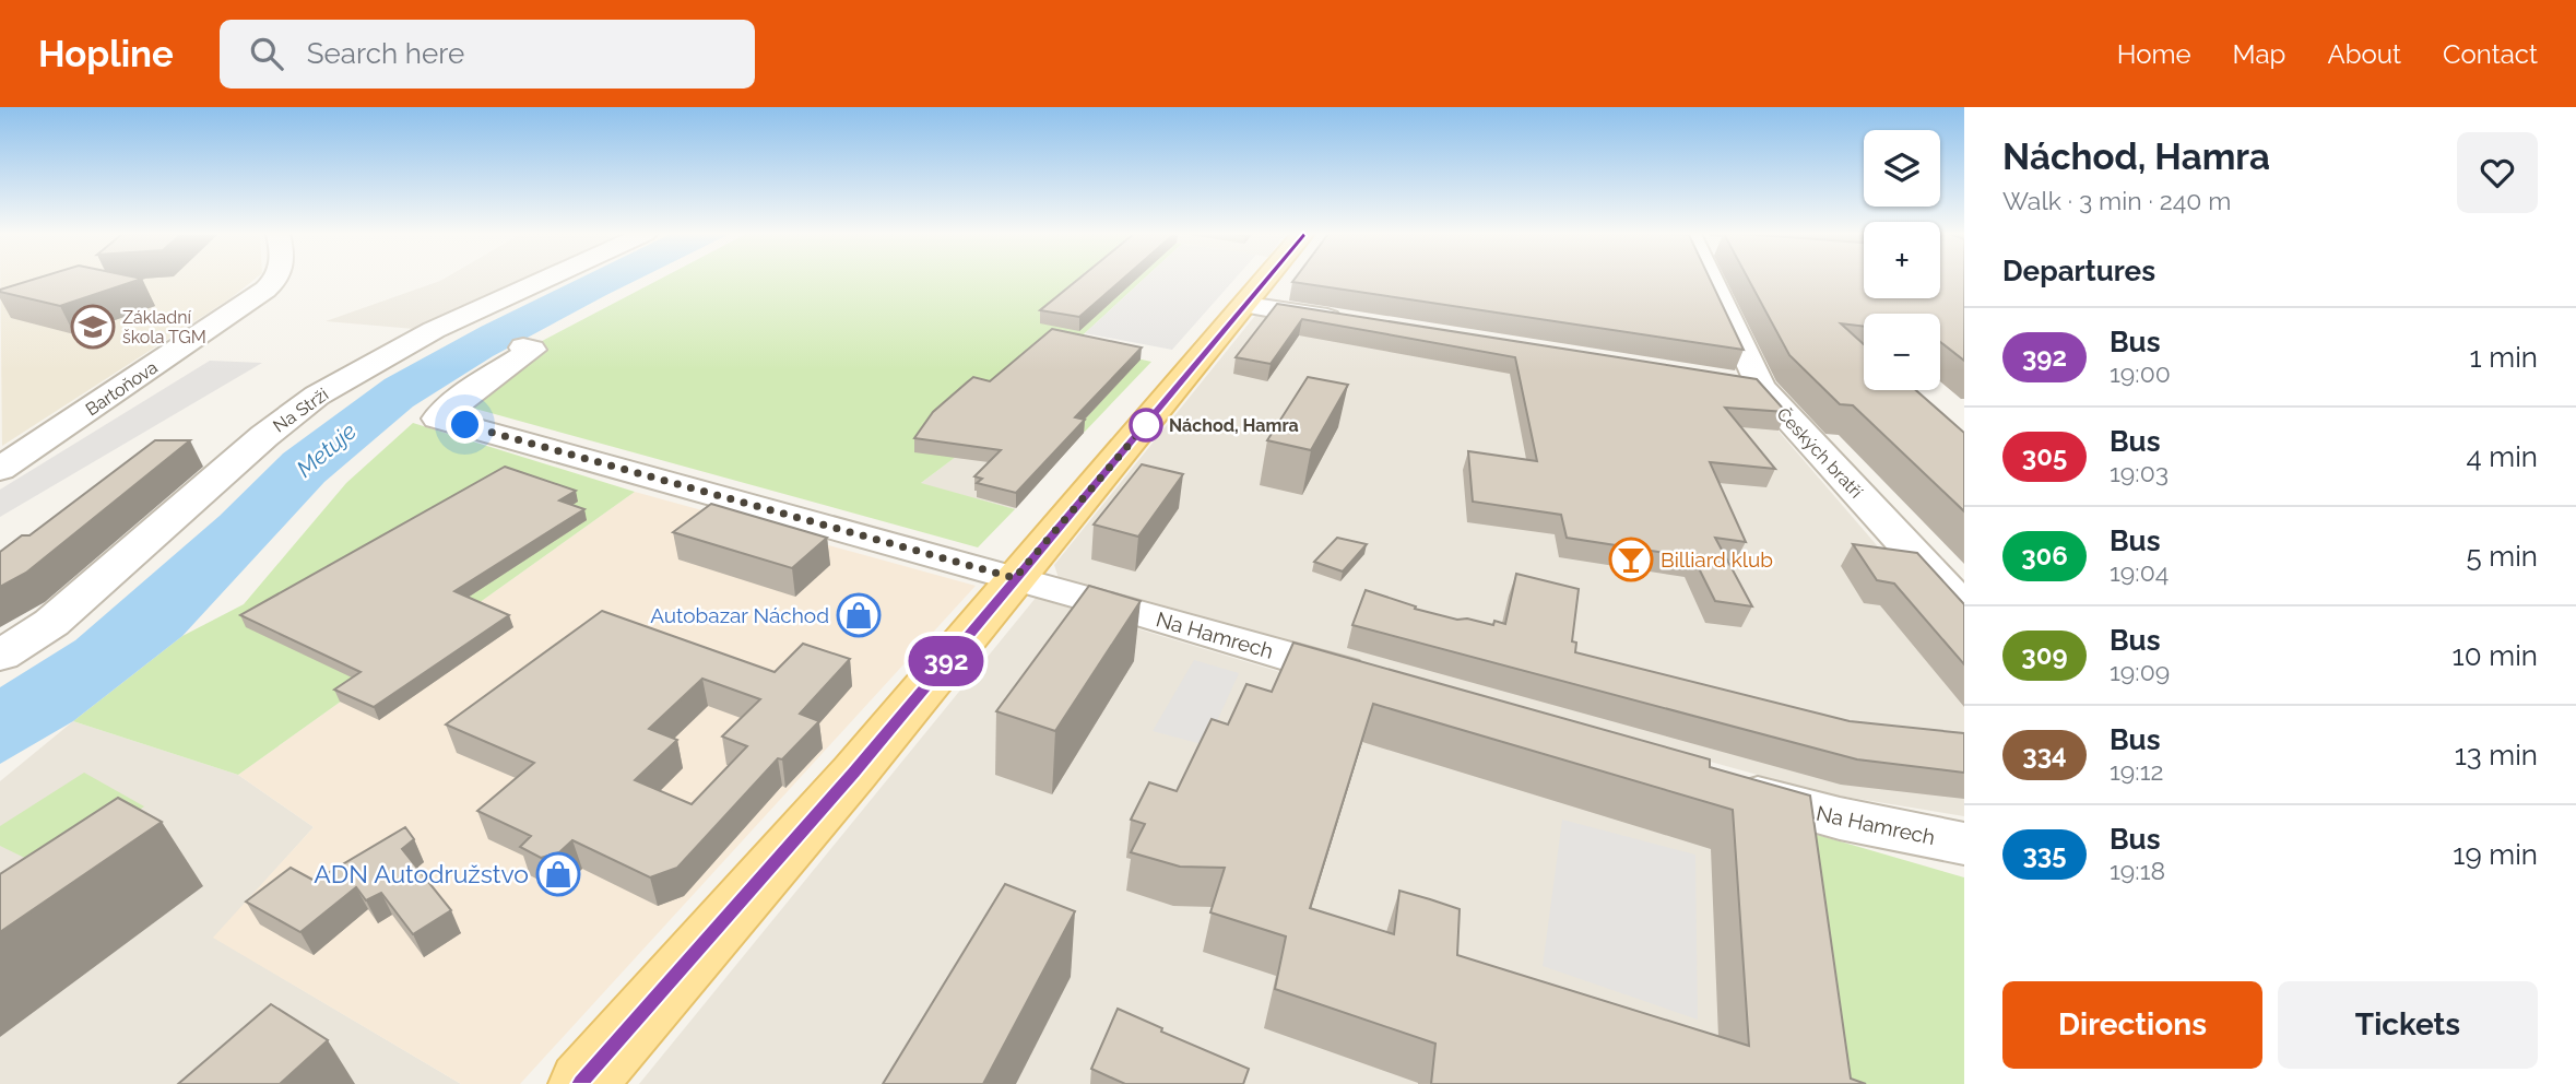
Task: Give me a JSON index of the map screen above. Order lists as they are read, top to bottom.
{
  "streets": {
    "street": [
      "Bartoňova",
      "Na Strži",
      "Českých bratří",
      "Na Hamrech"
    ]
  },
  "water": ["Metuje"],
  "places": {
    "school or university": ["Základní škola TGM"],
    "other": ["Náchod, Hamra"],
    "bar": ["Billiard klub"],
    "shop": ["Autobazar Náchod", "ADN Autodružstvo"]
  },
  "lines": ["bus line 392"],
  "page": {
    "header": "Hopline",
    "search": "Search here",
    "nav": [
      "Home",
      "Map",
      "About",
      "Contact"
    ],
    "on_map": "392",
    "heading": [
      ["Náchod, Hamra", "Walk · 3 min · 240 m"],
      "Departures"
    ],
    "map_buttons": ["+", "−"],
    "list": [
      {
        "mark": "392",
        "name": "Bus",
        "note": "19:00",
        "value": "1 min"
      },
      {
        "mark": "305",
        "name": "Bus",
        "note": "19:03",
        "value": "4 min"
      },
      {
        "mark": "306",
        "name": "Bus",
        "note": "19:04",
        "value": "5 min"
      },
      {
        "mark": "309",
        "name": "Bus",
        "note": "19:09",
        "value": "10 min"
      },
      {
        "mark": "334",
        "name": "Bus",
        "note": "19:12",
        "value": "13 min"
      },
      {
        "mark": "335",
        "name": "Bus",
        "note": "19:18",
        "value": "19 min"
      }
    ],
    "buttons": ["Directions", "Tickets"]
  }
}
